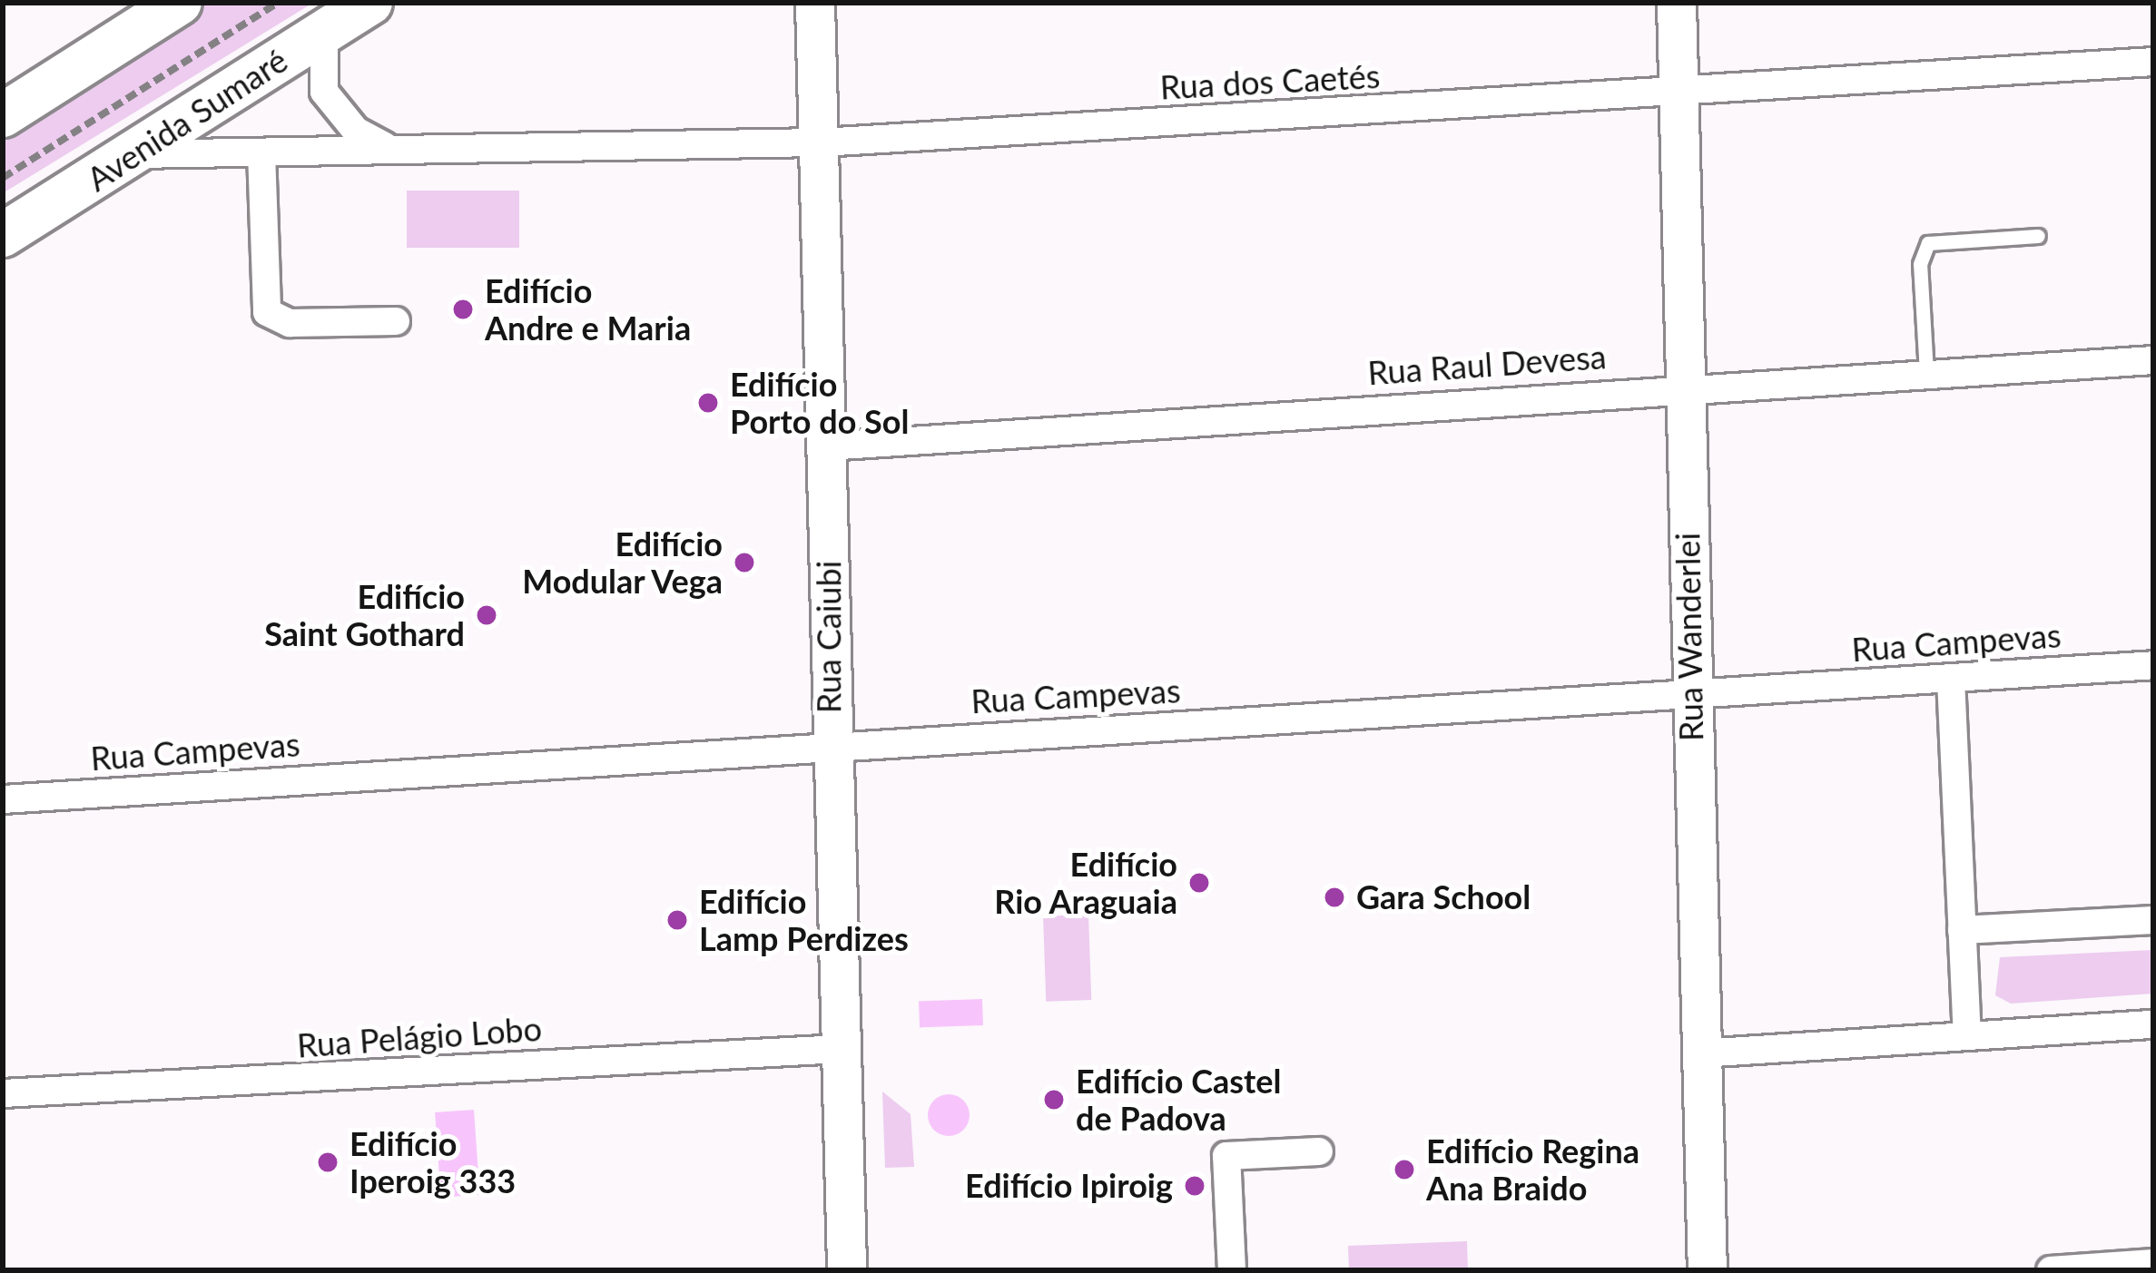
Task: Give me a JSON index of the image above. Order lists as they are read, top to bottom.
{
  "streets": {
    "main road": ["Avenida Sumaré", "Rua Caiubi", "Rua Wanderlei"],
    "street": [
      "Rua dos Caetés",
      "Rua Raul Devesa",
      "Rua Campevas",
      "Rua Pelágio Lobo"
    ]
  },
  "crossings": [
    ["Rua dos Caetés", "Avenida Sumaré"],
    ["Rua dos Caetés", "Rua Caiubi"],
    ["Rua dos Caetés", "Rua Wanderlei"],
    ["Rua Raul Devesa", "Rua Caiubi"],
    ["Rua Raul Devesa", "Rua Wanderlei"],
    ["Rua Caiubi", "Rua Campevas"],
    ["Rua Caiubi", "Rua Pelágio Lobo"],
    ["Rua Wanderlei", "Rua Campevas"]
  ],
  "places": [
    "Edifício Andre e Maria",
    "Edifício Porto do Sol",
    "Edifício Modular Vega",
    "Edifício Saint Gothard",
    "Edifício Rio Araguaia",
    "Gara School",
    "Edifício Lamp Perdizes",
    "Edifício Castel de Padova",
    "Edifício Iperoig 333",
    "Edifício Regina Ana Braido",
    "Edifício Ipiroig"
  ]
}
